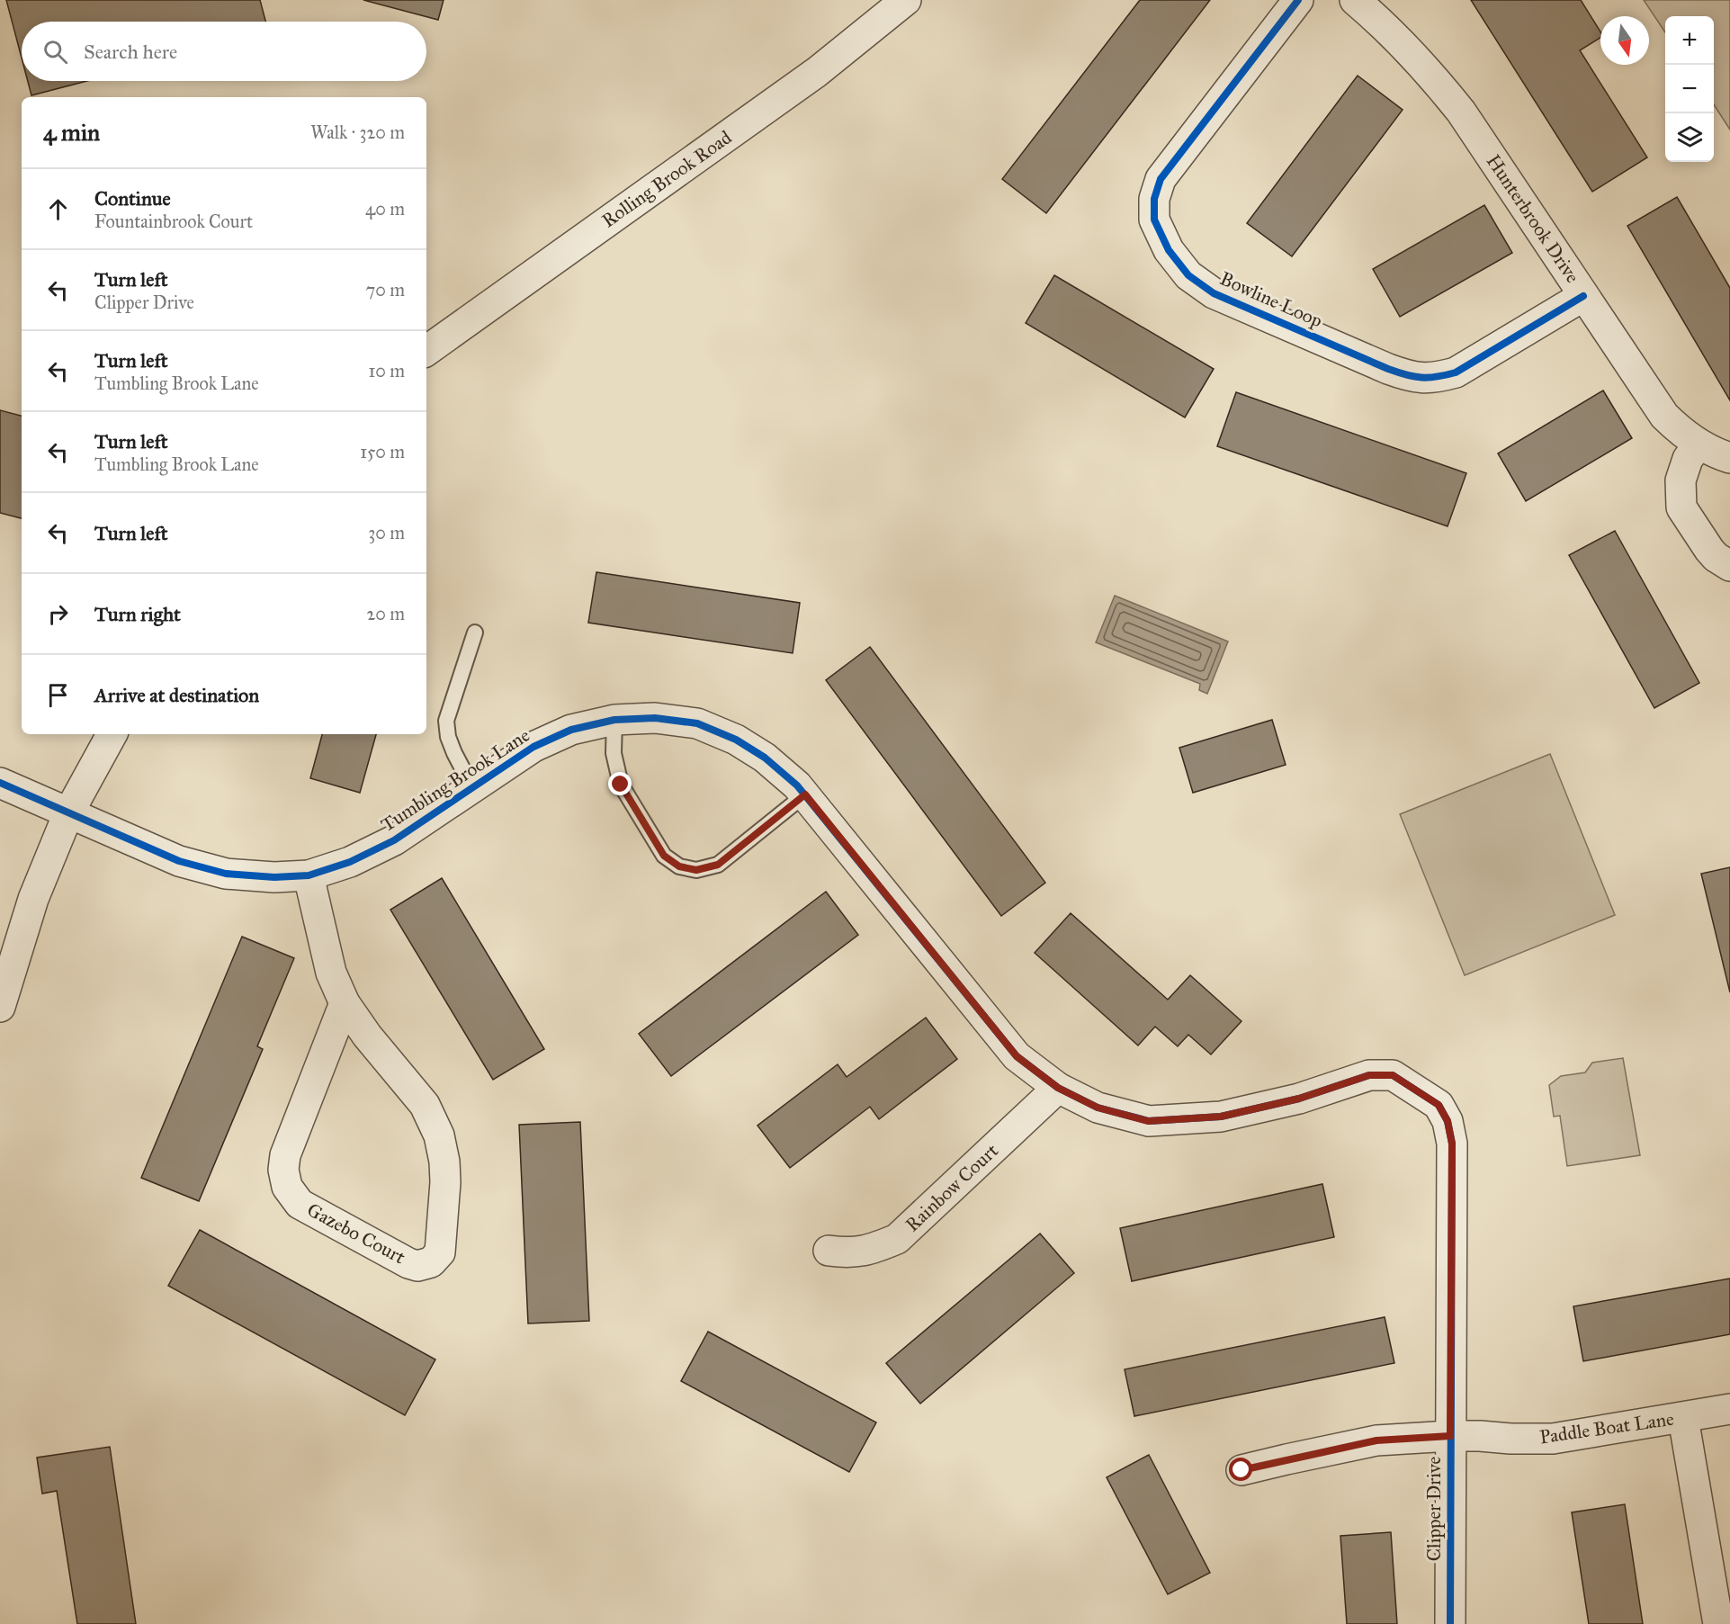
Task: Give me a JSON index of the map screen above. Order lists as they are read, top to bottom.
{
  "streets": {
    "street": [
      "Rolling Brook Road",
      "Hunterbrook Drive",
      "Bowline Loop",
      "Tumbling Brook Lane",
      "Rainbow Court",
      "Gazebo Court",
      "Paddle Boat Lane",
      "Clipper Drive"
    ]
  },
  "crossings": [
    ["Hunterbrook Drive", "Bowline Loop"],
    ["Tumbling Brook Lane", "Rainbow Court"],
    ["Tumbling Brook Lane", "Gazebo Court"],
    ["Tumbling Brook Lane", "Clipper Drive"],
    ["Paddle Boat Lane", "Clipper Drive"]
  ],
  "north": "bottom",
  "page": {
    "map_buttons": ["+", "−"],
    "search": "Search here",
    "heading": ["4 min", "Walk · 320 m"],
    "list": [
      ["Continue", "Fountainbrook Court", "40 m"],
      ["Turn left", "Clipper Drive", "70 m"],
      ["Turn left", "Tumbling Brook Lane", "10 m"],
      ["Turn left", "Tumbling Brook Lane", "150 m"],
      ["Turn left", "30 m"],
      ["Turn right", "20 m"],
      "Arrive at destination"
    ]
  }
}
